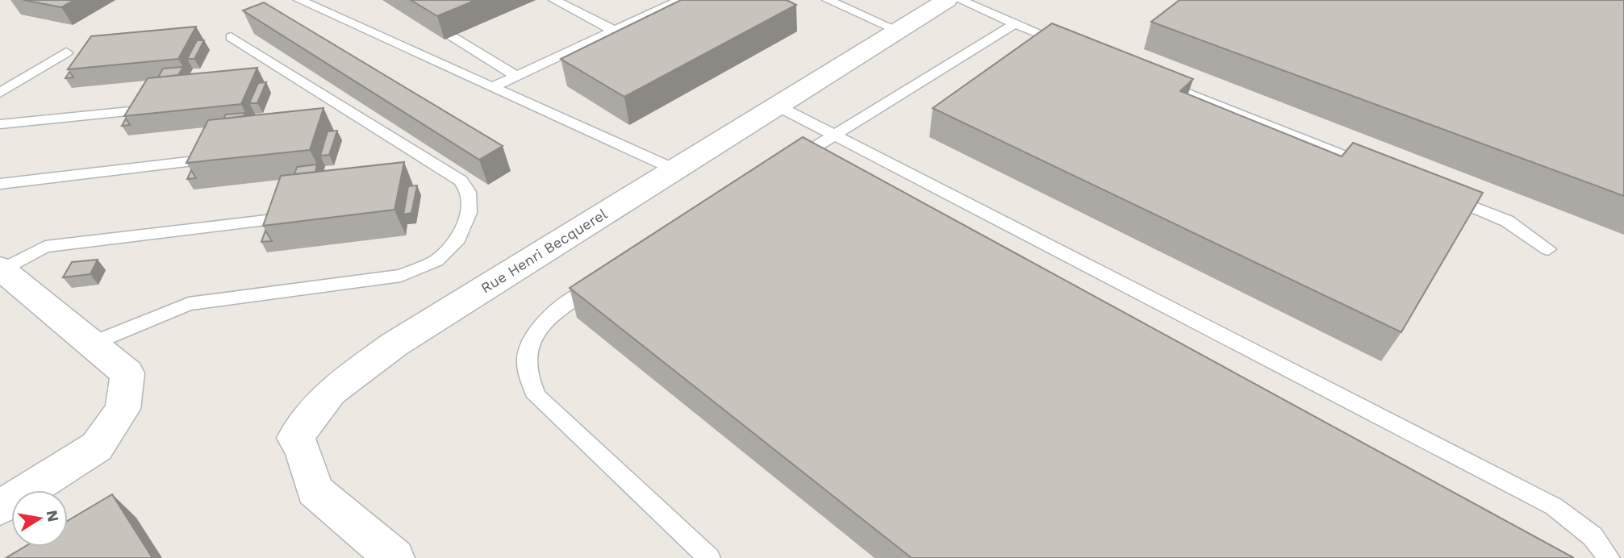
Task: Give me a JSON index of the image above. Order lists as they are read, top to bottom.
{
  "streets": {
    "street": ["Rue Henri Becquerel"]
  },
  "north": "right"
}
